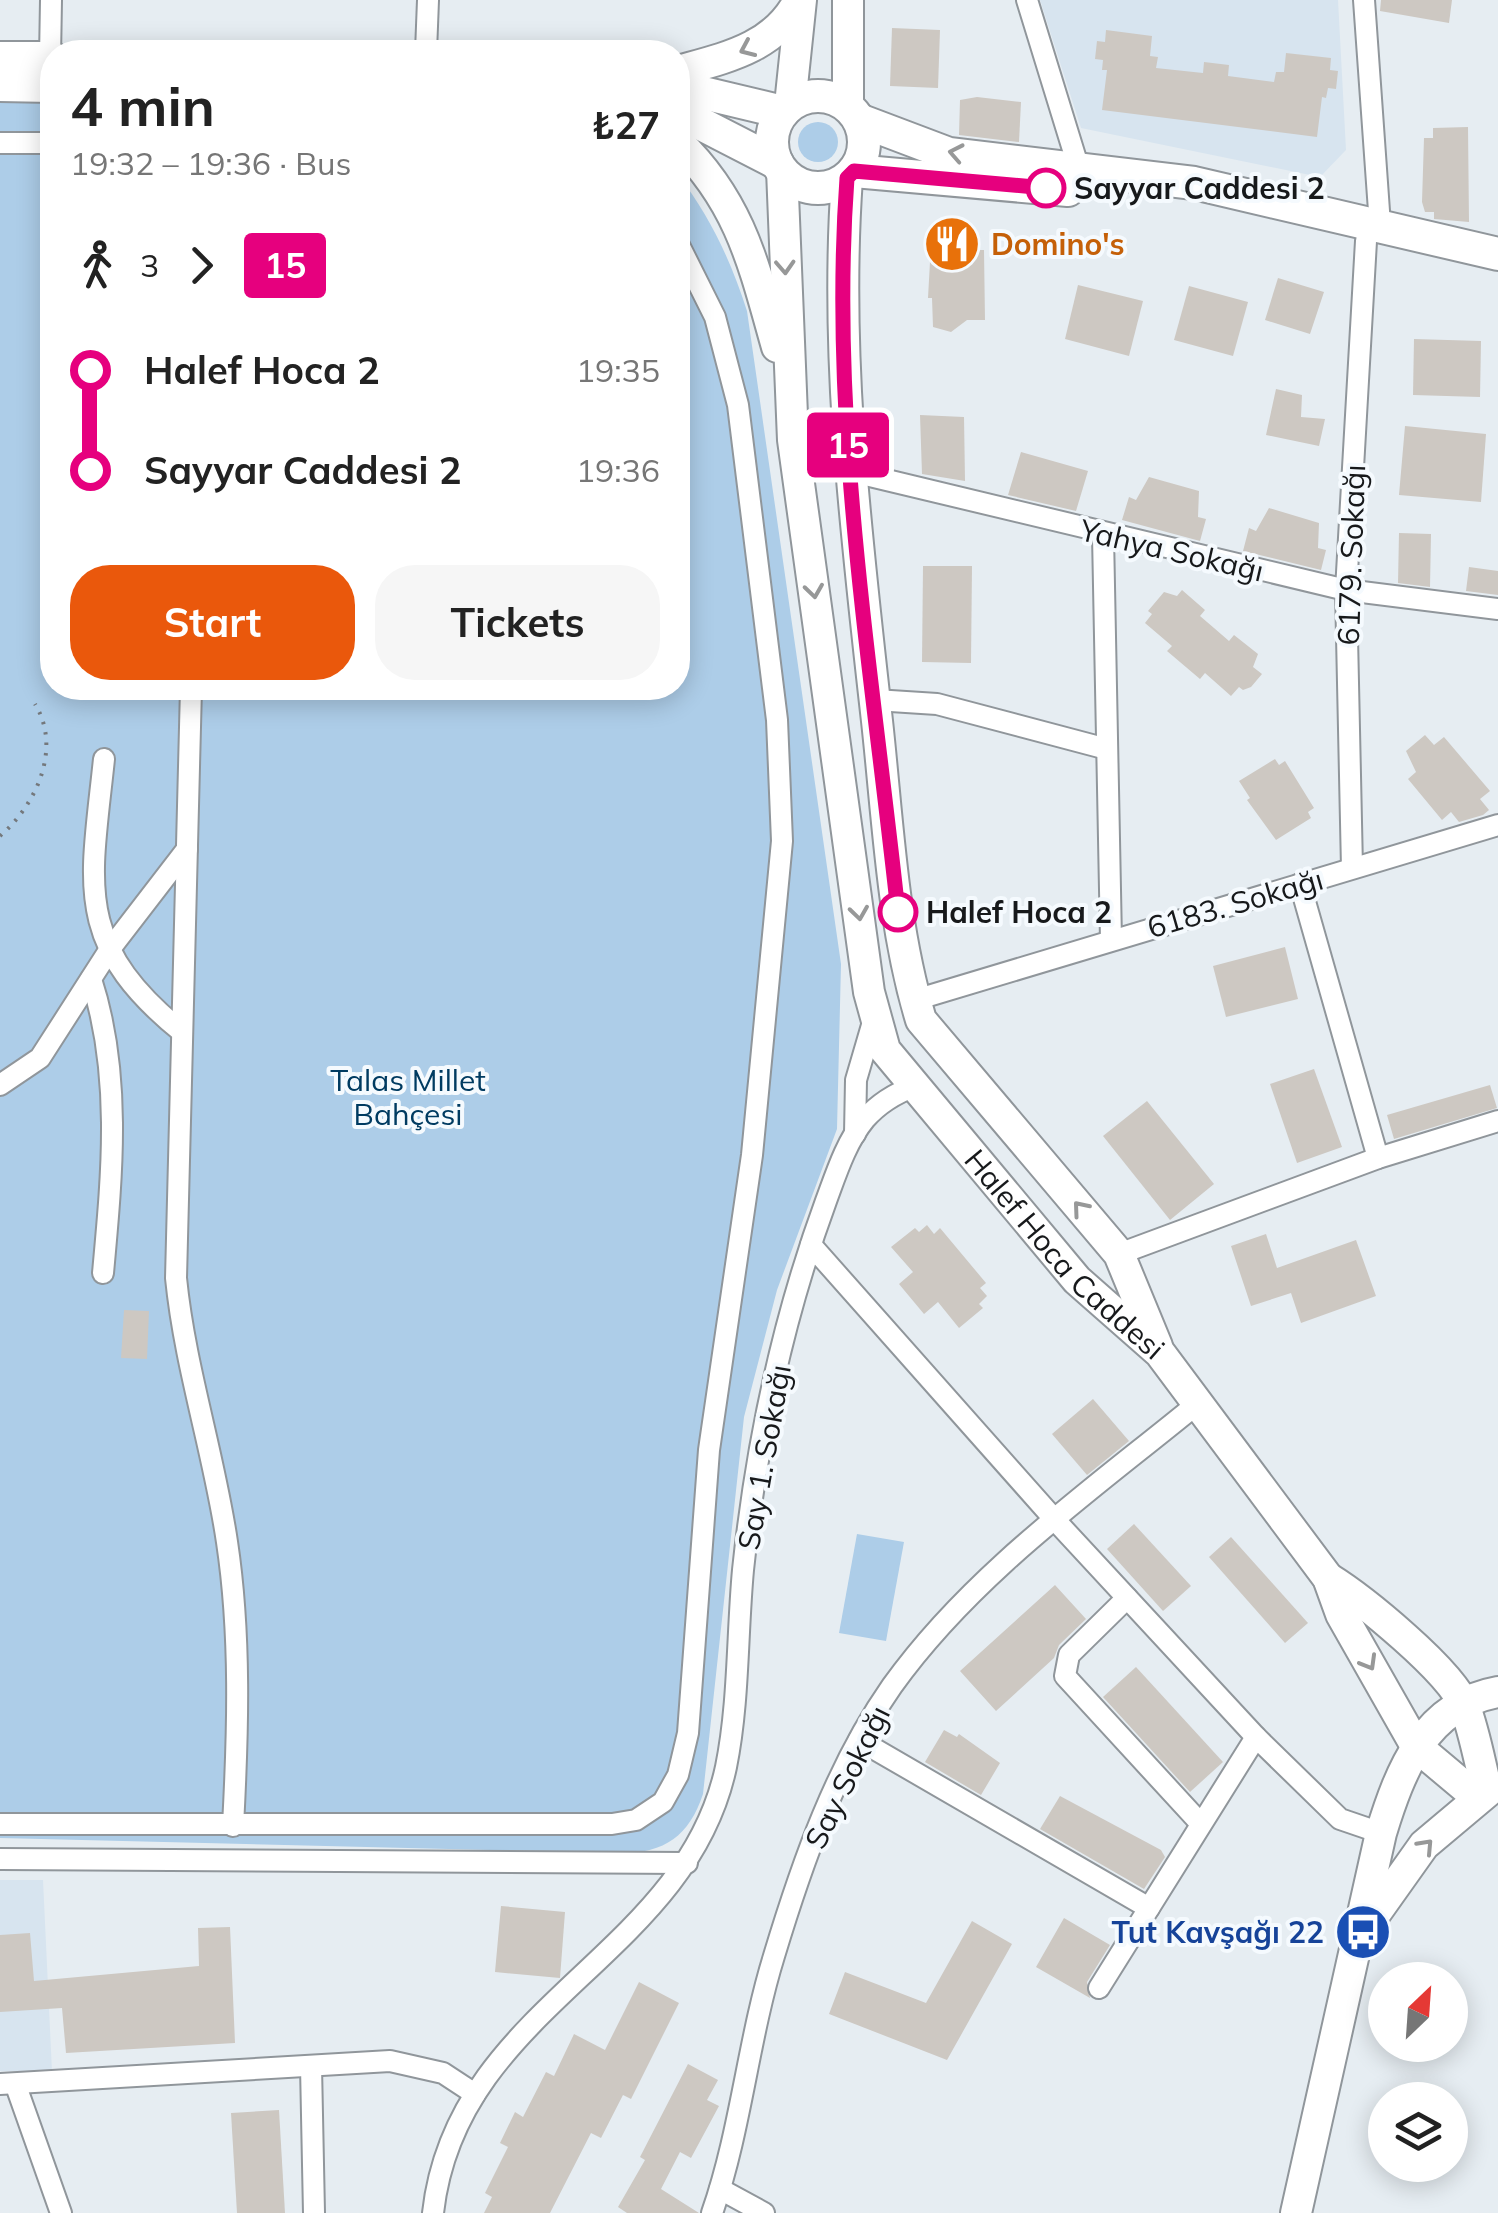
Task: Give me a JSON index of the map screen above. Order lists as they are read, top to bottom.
{
  "streets": {
    "main road": ["Halef Hoca Caddesi"],
    "street": [
      "Yahya Sokağı",
      "6179. Sokağı",
      "6183. Sokağı",
      "Say 1. Sokağı",
      "Say Sokağı"
    ]
  },
  "crossings": [
    ["Yahya Sokağı", "6179. Sokağı"],
    ["Yahya Sokağı", "Halef Hoca Caddesi"],
    ["6179. Sokağı", "6183. Sokağı"],
    ["6183. Sokağı", "Halef Hoca Caddesi"],
    ["Halef Hoca Caddesi", "Say 1. Sokağı"]
  ],
  "parks": ["Talas Millet Bahçesi"],
  "places": {
    "other": ["Sayyar Caddesi 2", "Halef Hoca 2"],
    "restaurant": ["Domino's"],
    "bus stop": ["Tut Kavşağı 22"]
  },
  "lines": ["bus line 15"],
  "north": "top right",
  "page": {
    "on_map": "15",
    "heading": ["4 min", "19:32 – 19:36 · Bus", "₺27"],
    "legs": ["3", "15"],
    "list": [
      {
        "name": "Halef Hoca 2",
        "value": "19:35"
      },
      {
        "name": "Sayyar Caddesi 2",
        "value": "19:36"
      }
    ],
    "buttons": ["Start", "Tickets"]
  }
}
